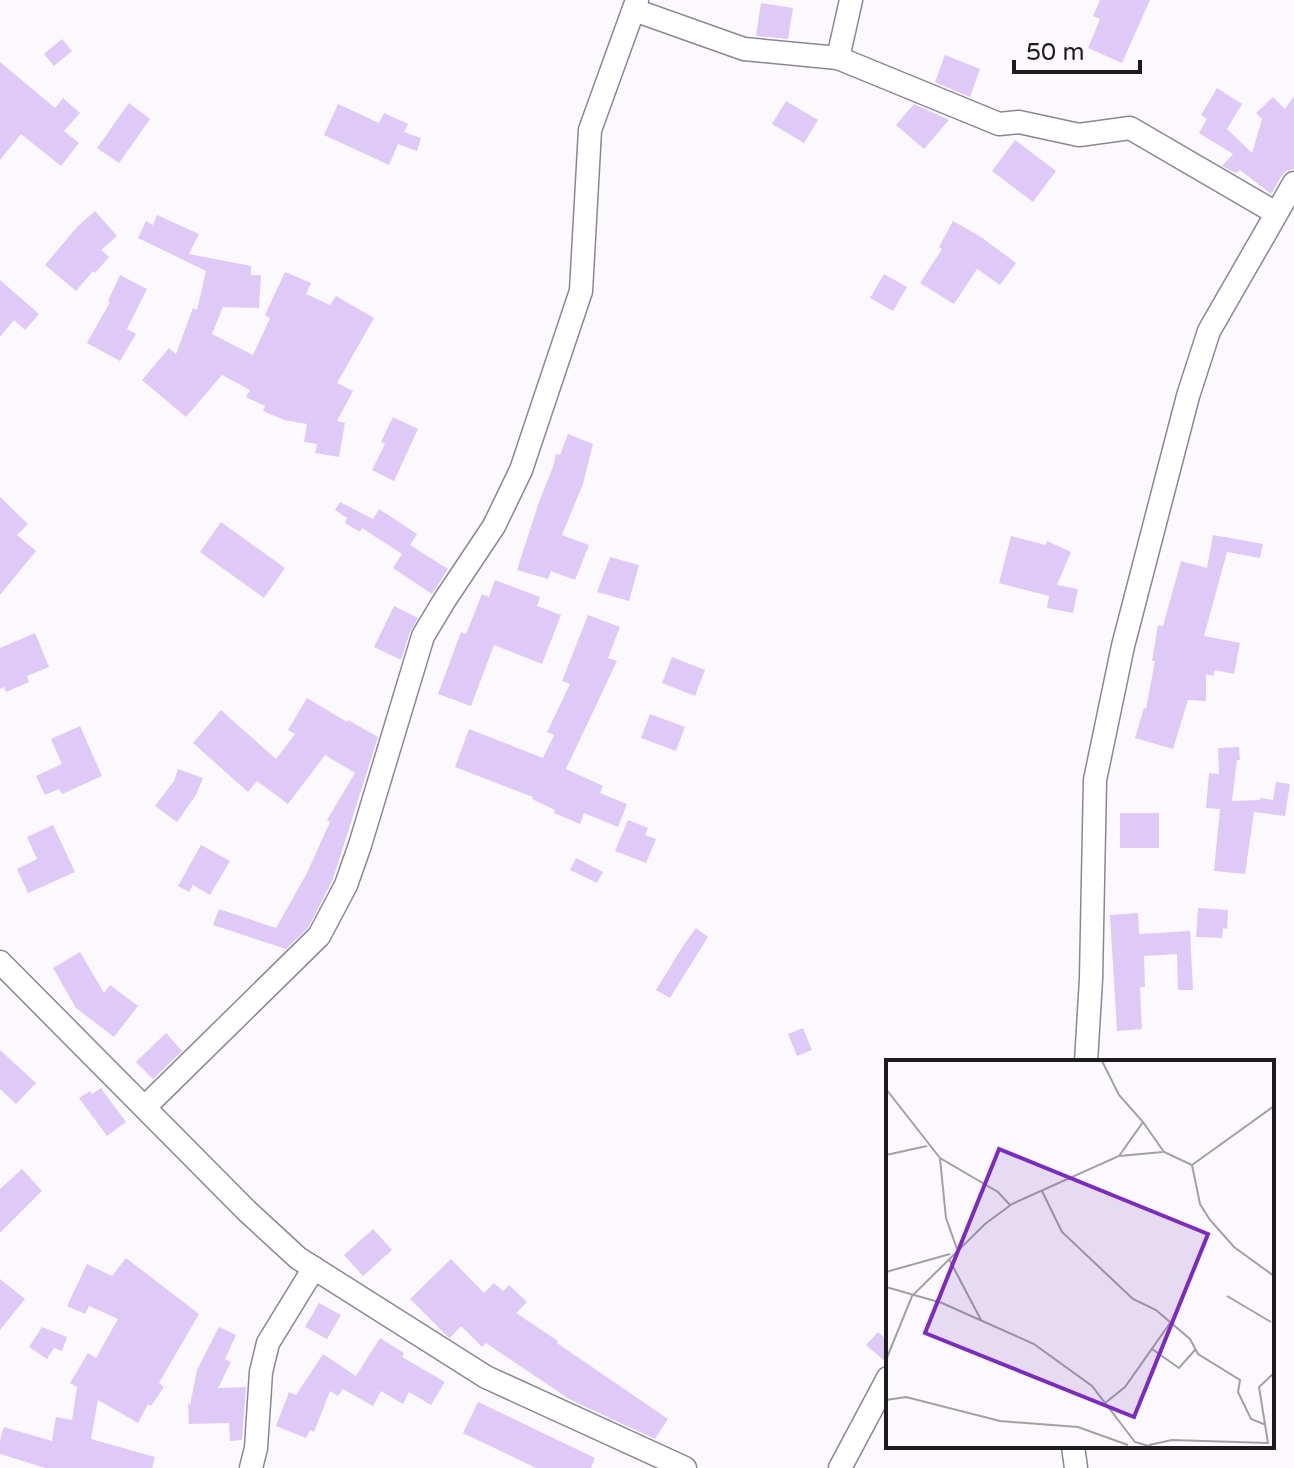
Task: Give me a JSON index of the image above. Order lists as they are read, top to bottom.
{
  "scale_bar": "50 m"
}
